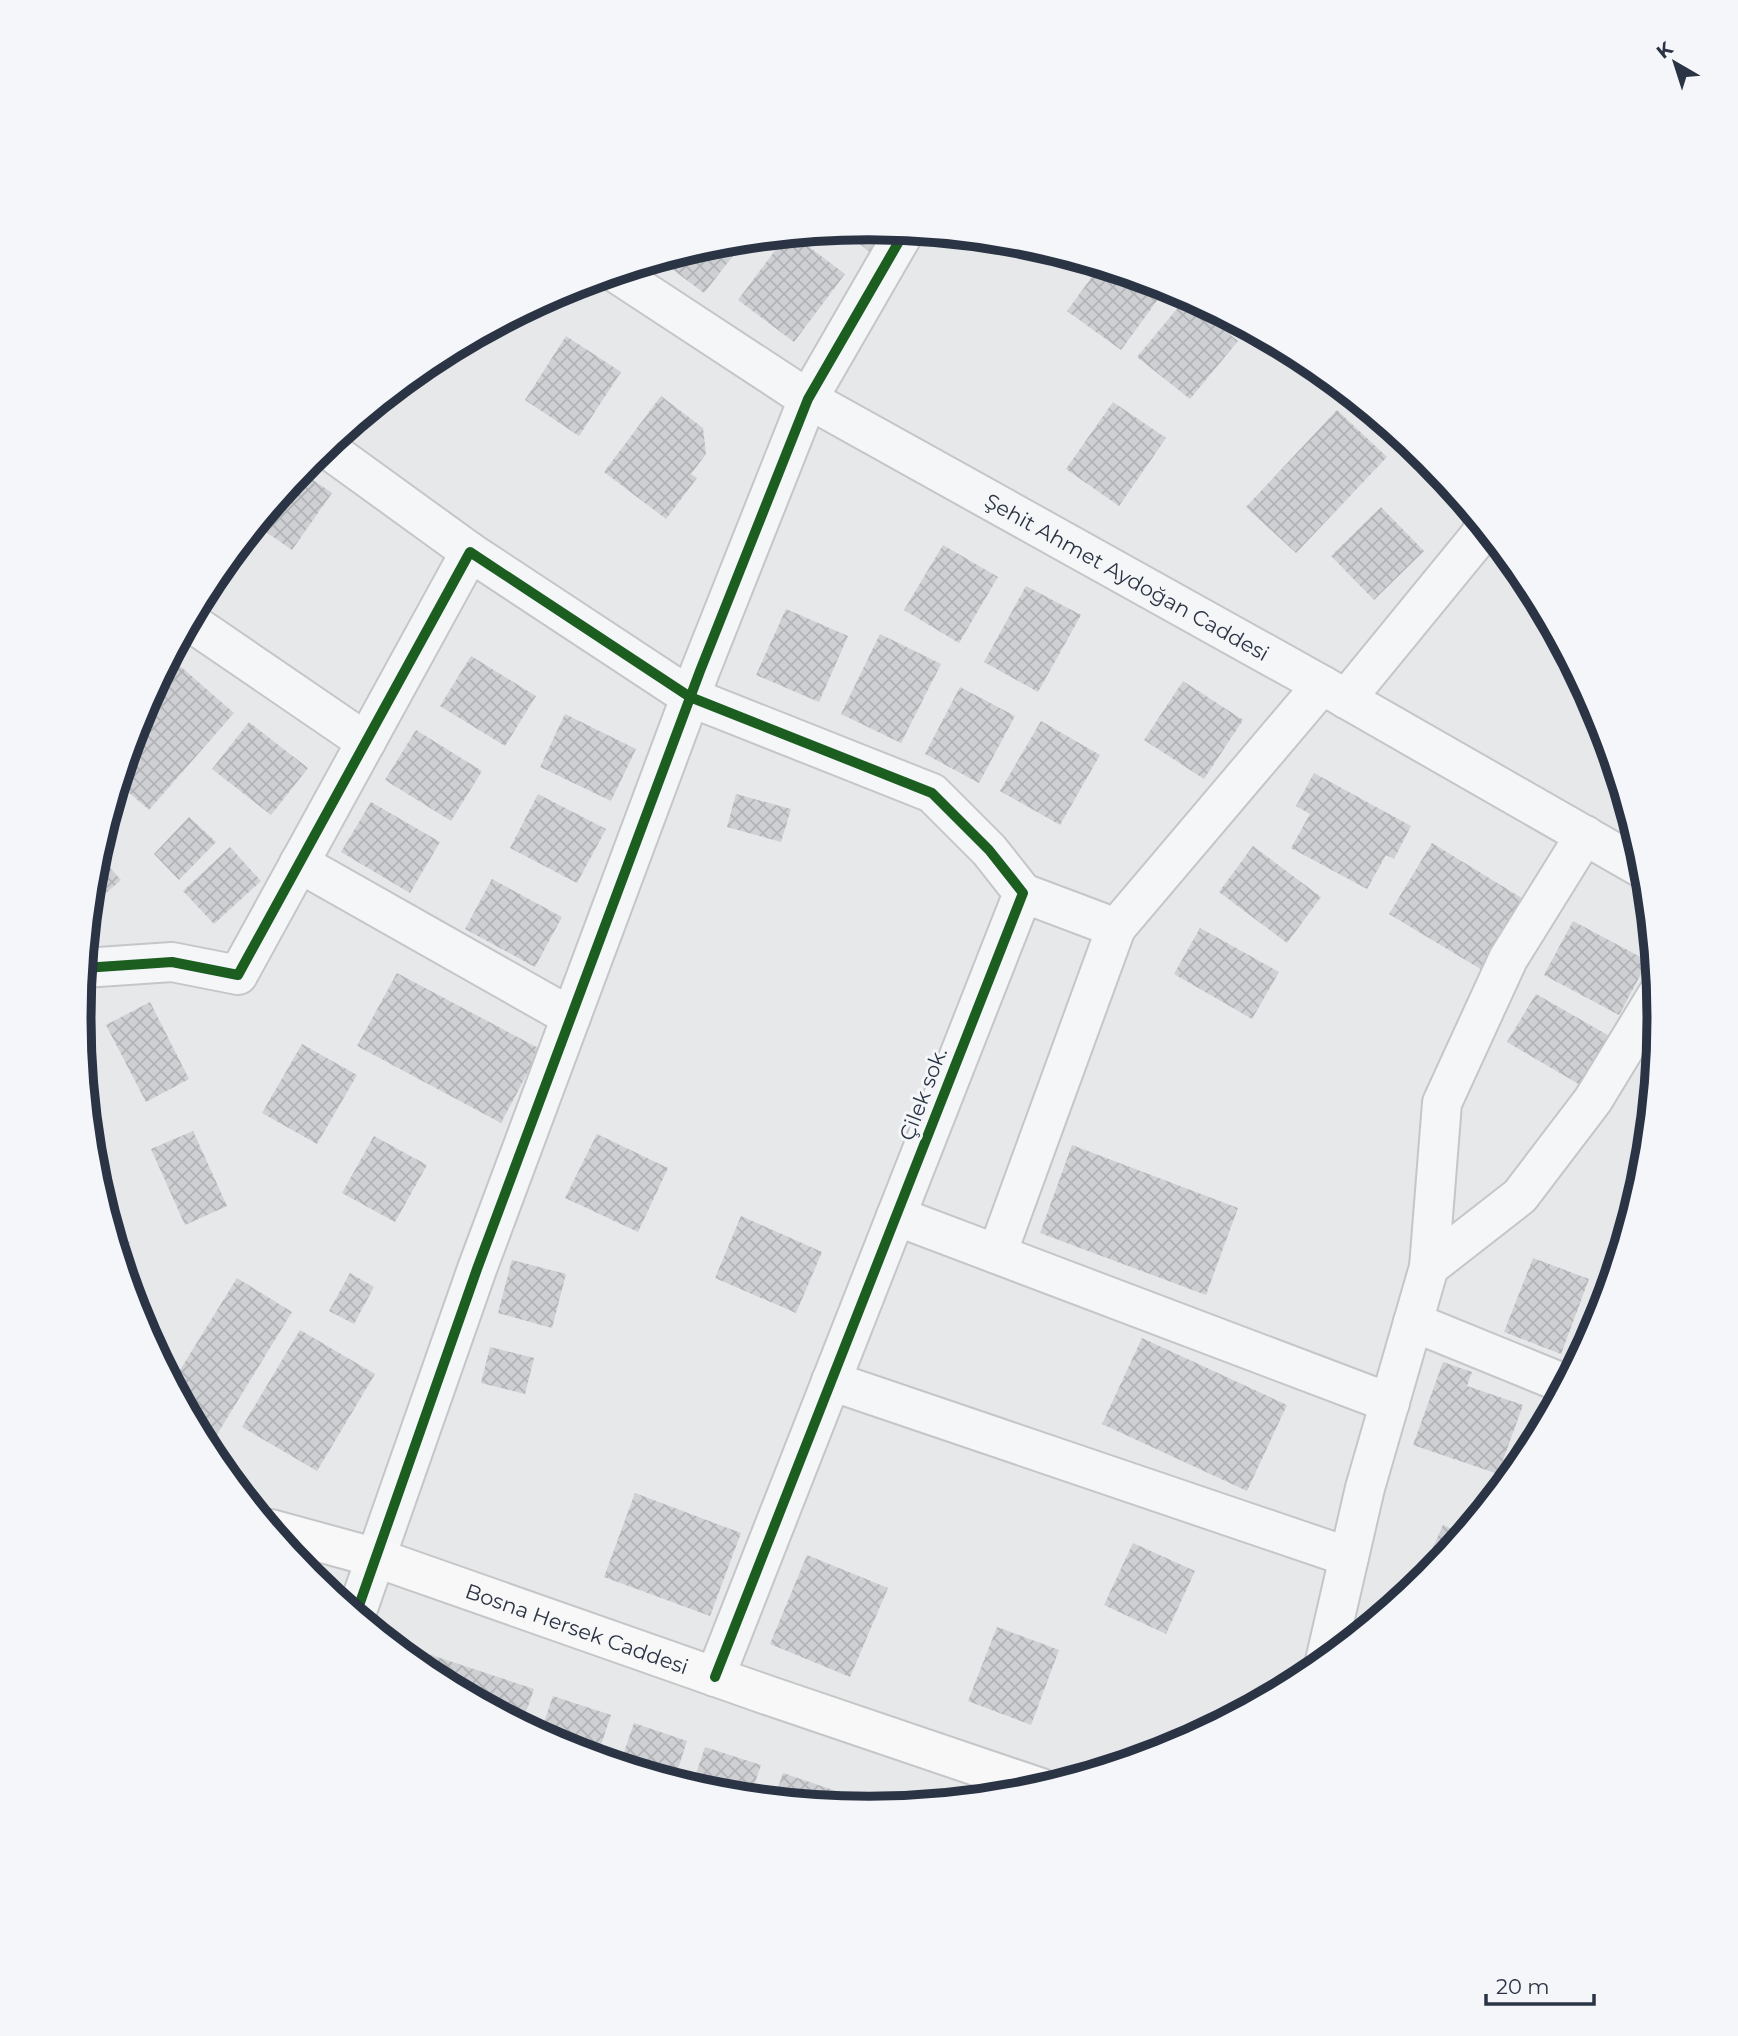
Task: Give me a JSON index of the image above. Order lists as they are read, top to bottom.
{
  "streets": {
    "main road": ["Bosna Hersek Caddesi"],
    "street": ["Şehit Ahmet Aydoğan Caddesi", "Çilek sok."]
  },
  "crossings": [
    ["Çilek sok.", "Bosna Hersek Caddesi"]
  ],
  "scale_bar": "20 m",
  "north": "top left"
}
